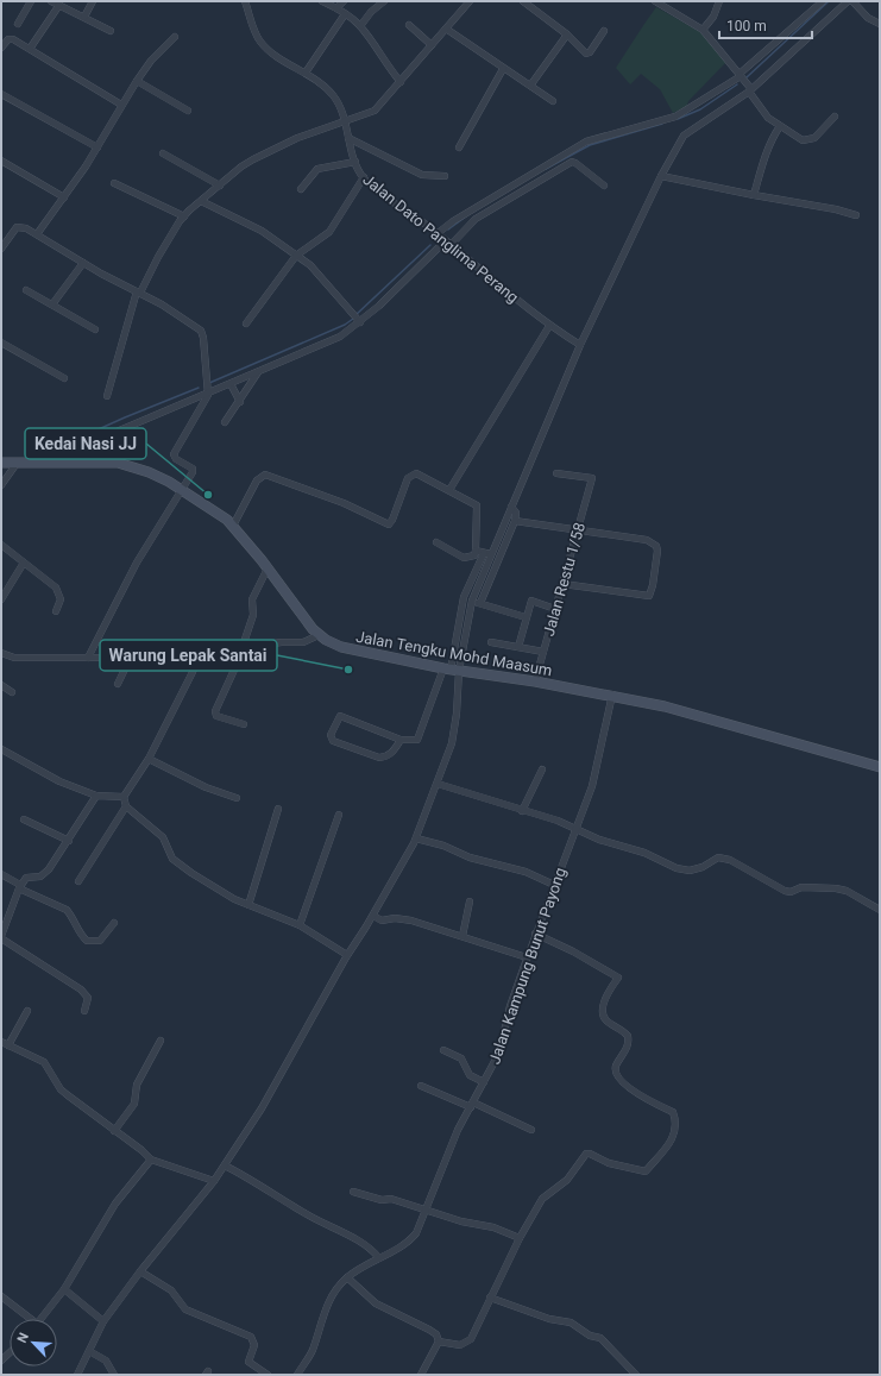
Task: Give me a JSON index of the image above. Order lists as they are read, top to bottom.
{
  "streets": {
    "main road": ["Jalan Tengku Mohd Maasum"],
    "street": ["Jalan Dato Panglima Perang", "Jalan Restu 1/58", "Jalan Kampung Bunut Payong"]
  },
  "crossings": [
    ["Jalan Restu 1/58", "Jalan Tengku Mohd Maasum"],
    ["Jalan Tengku Mohd Maasum", "Jalan Kampung Bunut Payong"]
  ],
  "places": ["Kedai Nasi JJ", "Warung Lepak Santai"],
  "scale_bar": "100 m",
  "north": "top left"
}
